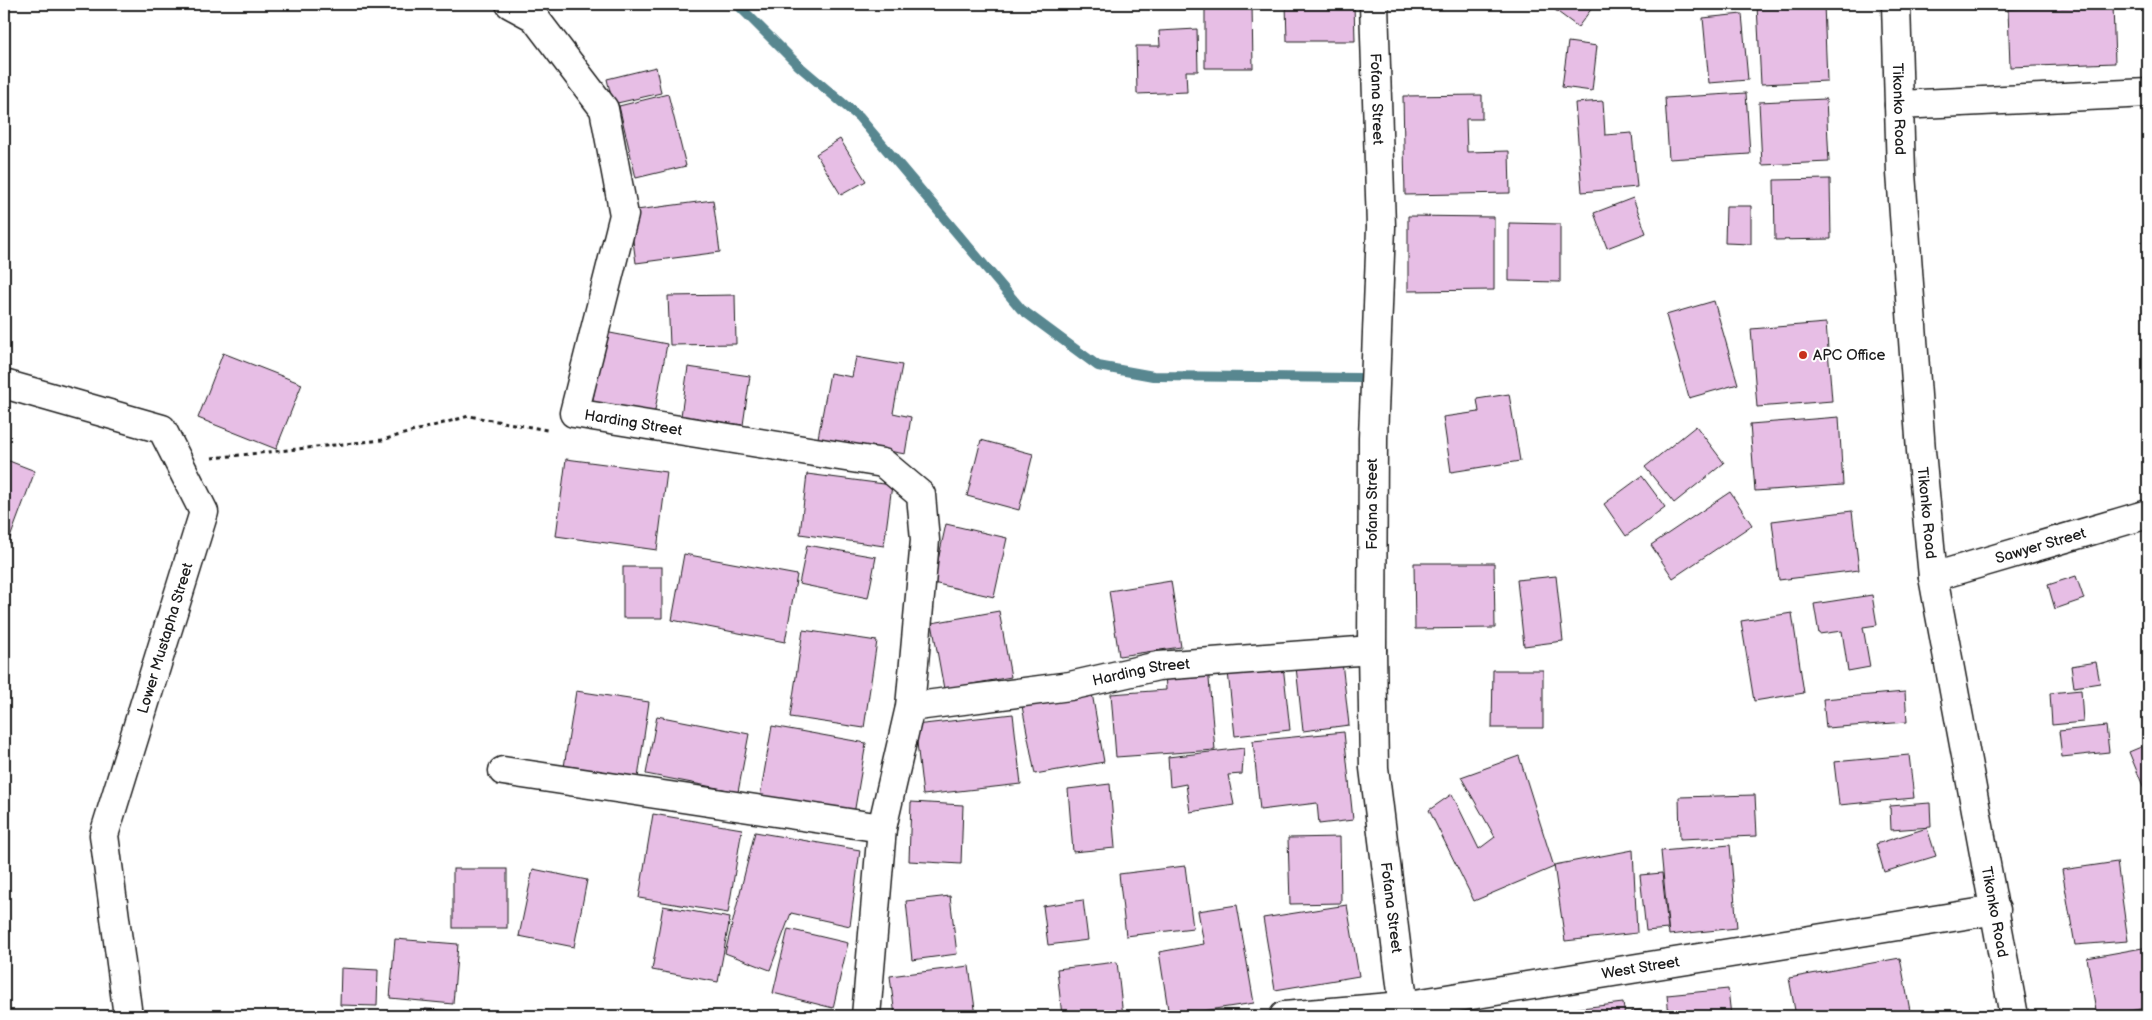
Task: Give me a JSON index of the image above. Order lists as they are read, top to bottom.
{
  "streets": {
    "street": [
      "Fofana Street",
      "Tikonko Road",
      "Harding Street",
      "Sawyer Street",
      "Lower Mustapha Street",
      "West Street"
    ]
  },
  "crossings": [
    ["Fofana Street", "Harding Street"],
    ["Fofana Street", "West Street"],
    ["Tikonko Road", "Sawyer Street"],
    ["Tikonko Road", "West Street"]
  ],
  "places": ["APC Office"]
}
